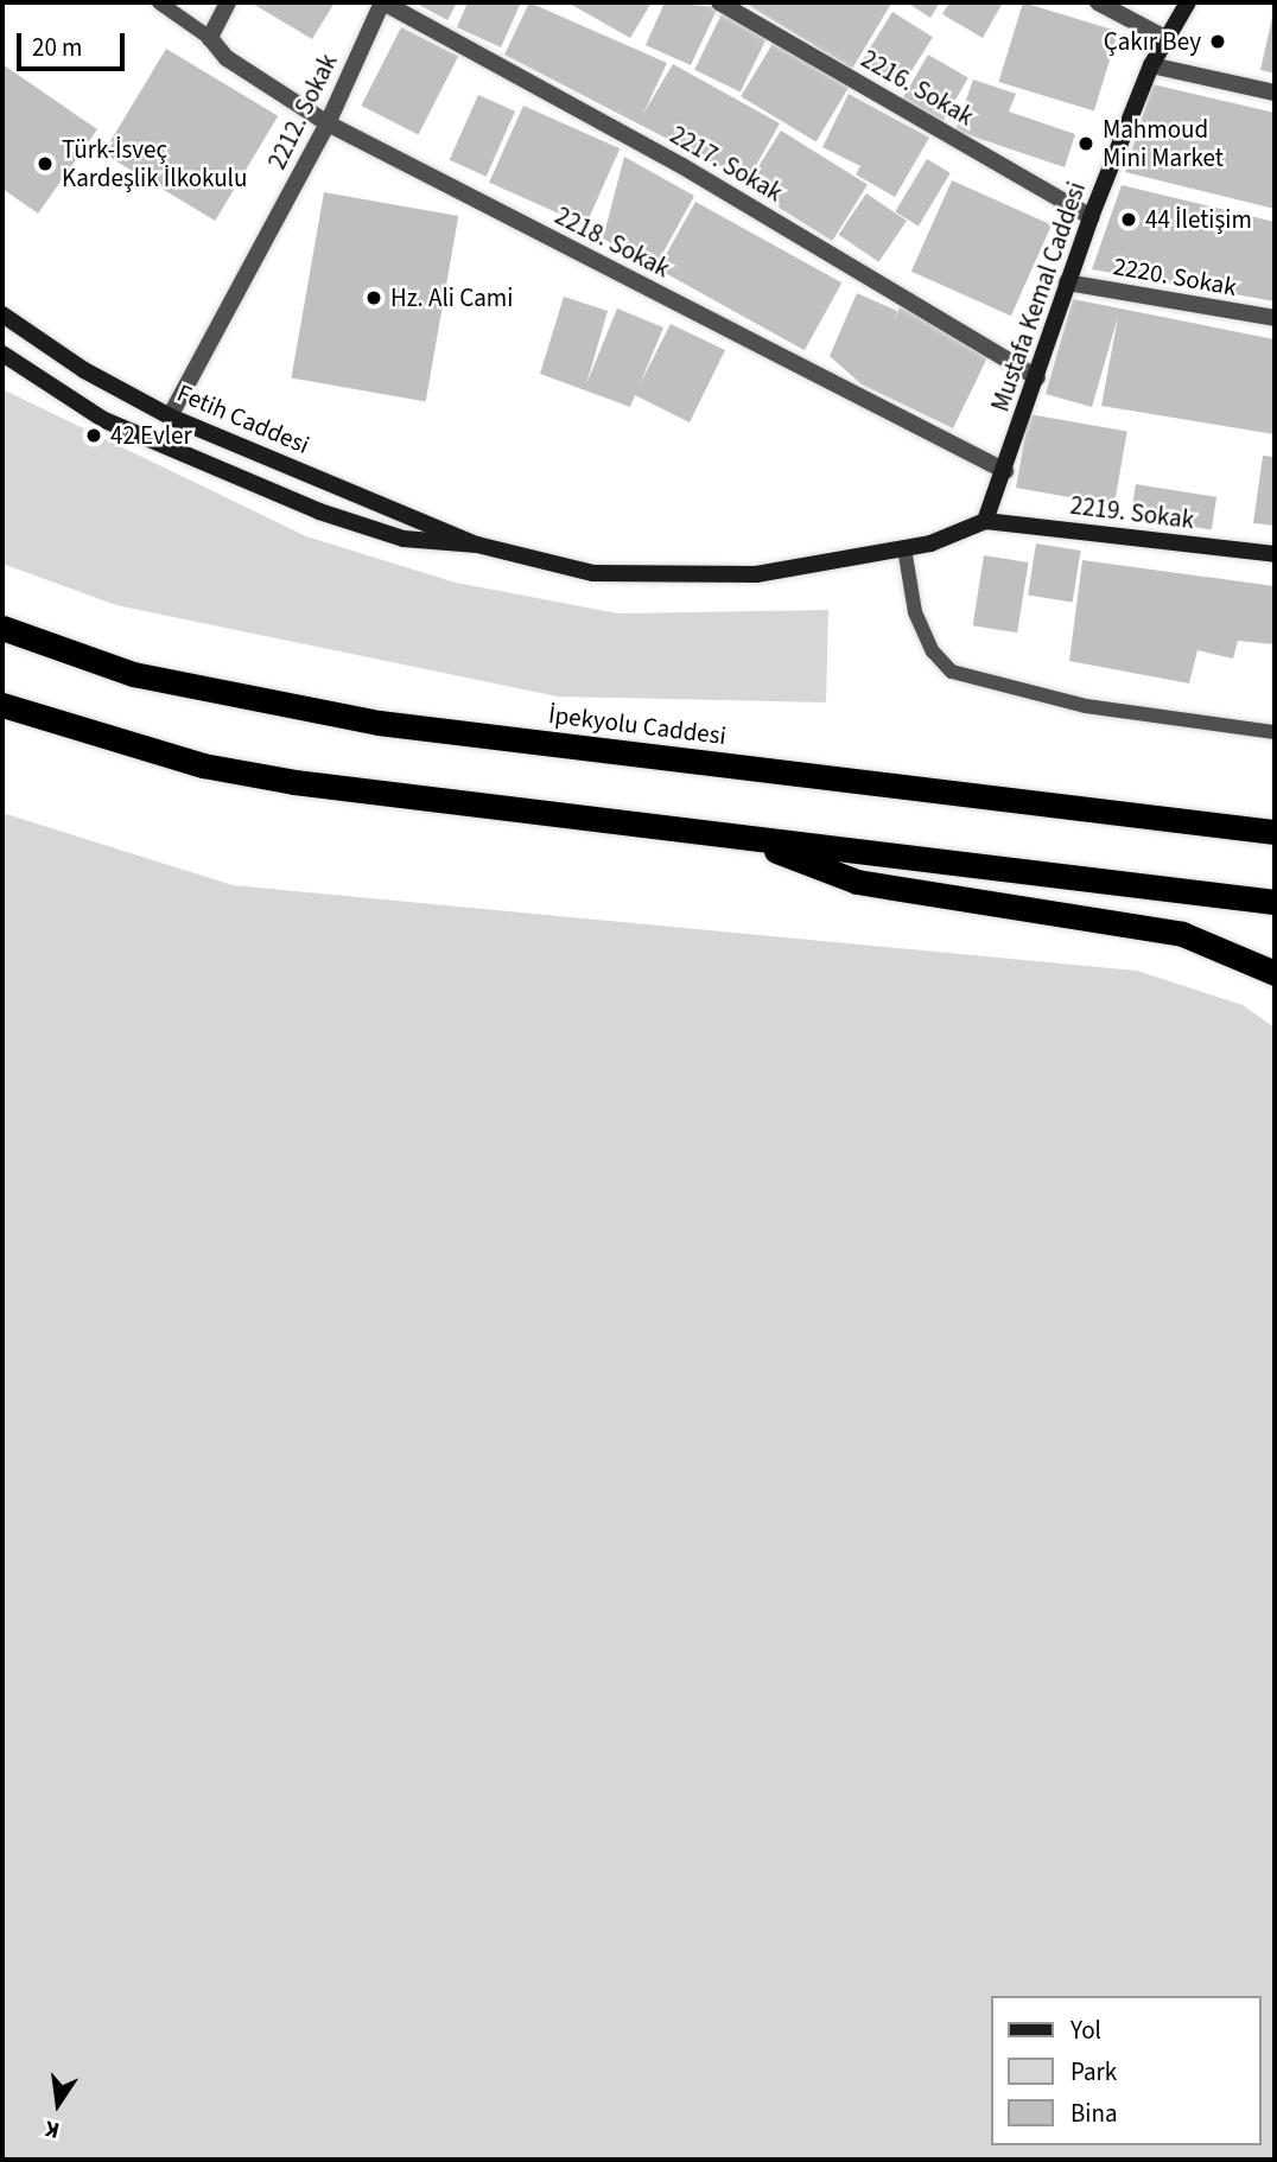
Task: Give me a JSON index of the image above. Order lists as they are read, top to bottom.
{
  "streets": {
    "highway": ["İpekyolu Caddesi"],
    "main road": ["Mustafa Kemal Caddesi", "Fetih Caddesi", "2219. Sokak"],
    "street": [
      "2216. Sokak",
      "2212. Sokak",
      "2217. Sokak",
      "2218. Sokak",
      "2220. Sokak"
    ]
  },
  "crossings": [
    ["2216. Sokak", "Mustafa Kemal Caddesi"],
    ["2212. Sokak", "2217. Sokak"],
    ["2212. Sokak", "2218. Sokak"],
    ["2212. Sokak", "Fetih Caddesi"],
    ["2217. Sokak", "Mustafa Kemal Caddesi"],
    ["2218. Sokak", "Mustafa Kemal Caddesi"],
    ["2220. Sokak", "Mustafa Kemal Caddesi"],
    ["Mustafa Kemal Caddesi", "Fetih Caddesi"],
    ["Mustafa Kemal Caddesi", "2219. Sokak"],
    ["Fetih Caddesi", "2219. Sokak"]
  ],
  "places": [
    "Çakır Bey",
    "Mahmoud Mini Market",
    "Türk-İsveç Kardeşlik İlkokulu",
    "44 İletişim",
    "Hz. Ali Cami",
    "42 Evler"
  ],
  "legend": ["Yol", "Park", "Bina"],
  "scale_bar": "20 m",
  "north": "bottom"
}
